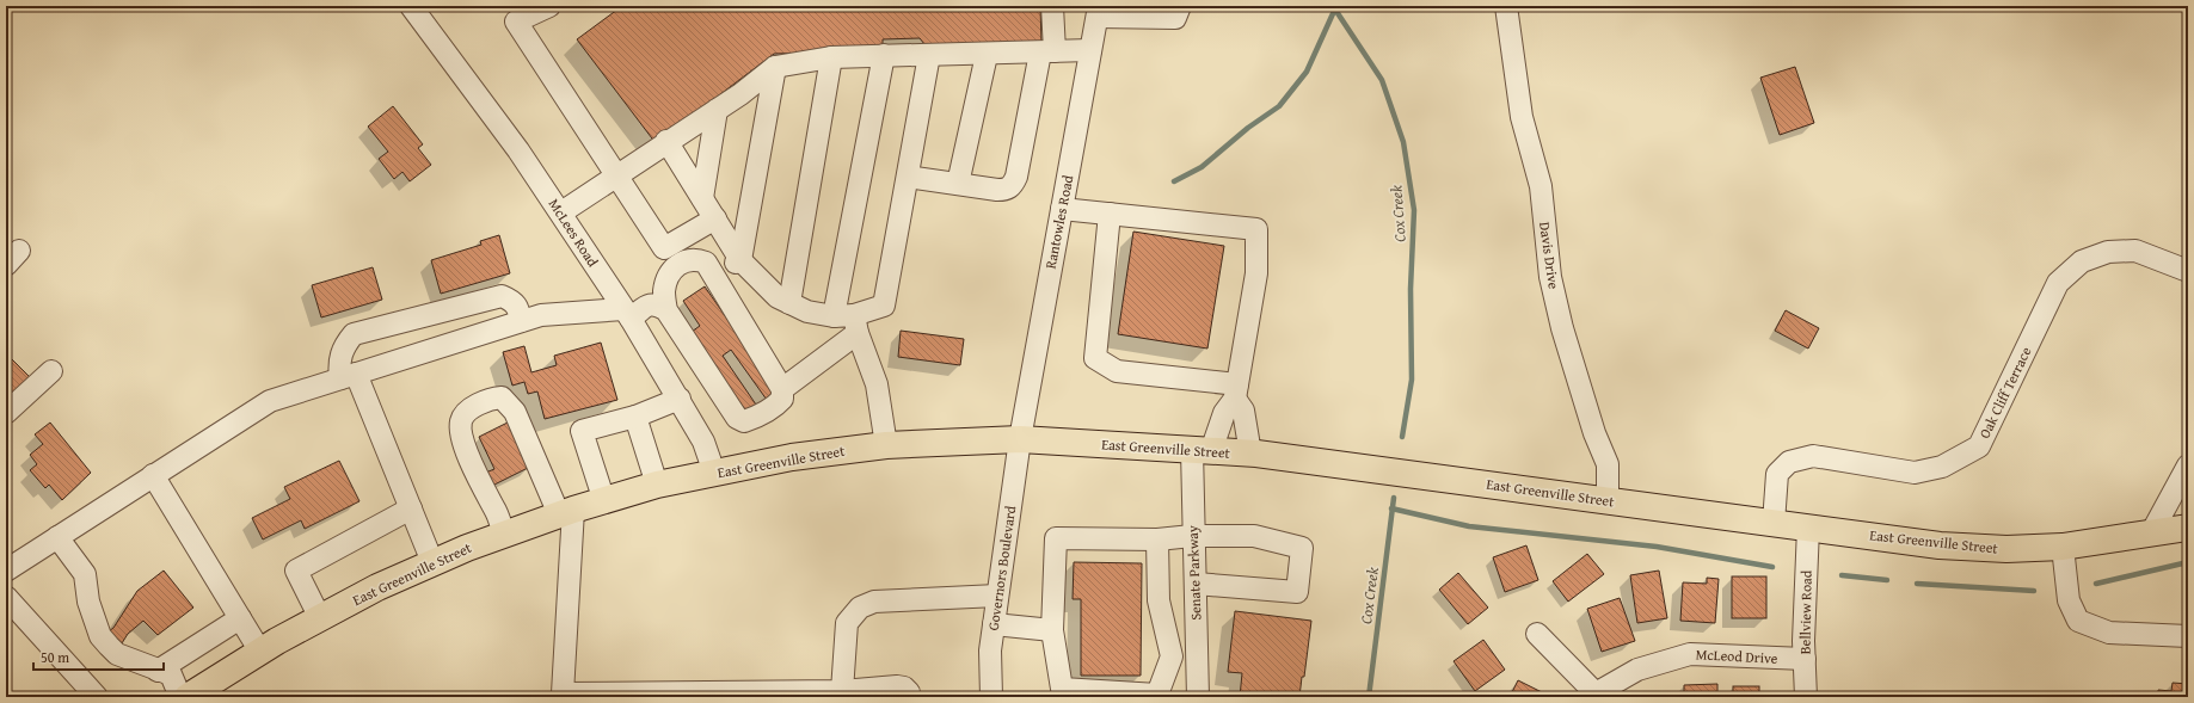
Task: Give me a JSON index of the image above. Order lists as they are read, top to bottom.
{
  "streets": {
    "main road": ["East Greenville Street"],
    "street": [
      "Rantowles Road",
      "McLees Road",
      "Davis Drive",
      "Oak Cliff Terrace",
      "Governors Boulevard",
      "Senate Parkway",
      "Bellview Road",
      "McLeod Drive"
    ]
  },
  "crossings": [
    ["Rantowles Road", "East Greenville Street"],
    ["Rantowles Road", "Governors Boulevard"],
    ["McLees Road", "East Greenville Street"],
    ["Davis Drive", "East Greenville Street"],
    ["Oak Cliff Terrace", "East Greenville Street"],
    ["East Greenville Street", "Governors Boulevard"],
    ["East Greenville Street", "Senate Parkway"],
    ["East Greenville Street", "Bellview Road"],
    ["Bellview Road", "McLeod Drive"]
  ],
  "water": ["Cox Creek"],
  "scale_bar": "50 m"
}
